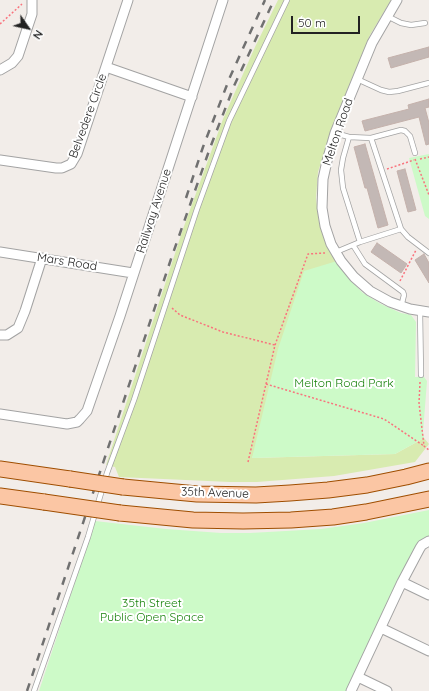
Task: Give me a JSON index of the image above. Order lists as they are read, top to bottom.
{
  "streets": {
    "main road": ["35th Avenue"],
    "street": [
      "Belvedere Circle",
      "Melton Road",
      "Railway Avenue",
      "Mars Road"
    ]
  },
  "crossings": [
    ["Railway Avenue", "Mars Road"]
  ],
  "parks": ["Melton Road Park", "35th Street Public Open Space"],
  "scale_bar": "50 m",
  "north": "bottom right"
}
